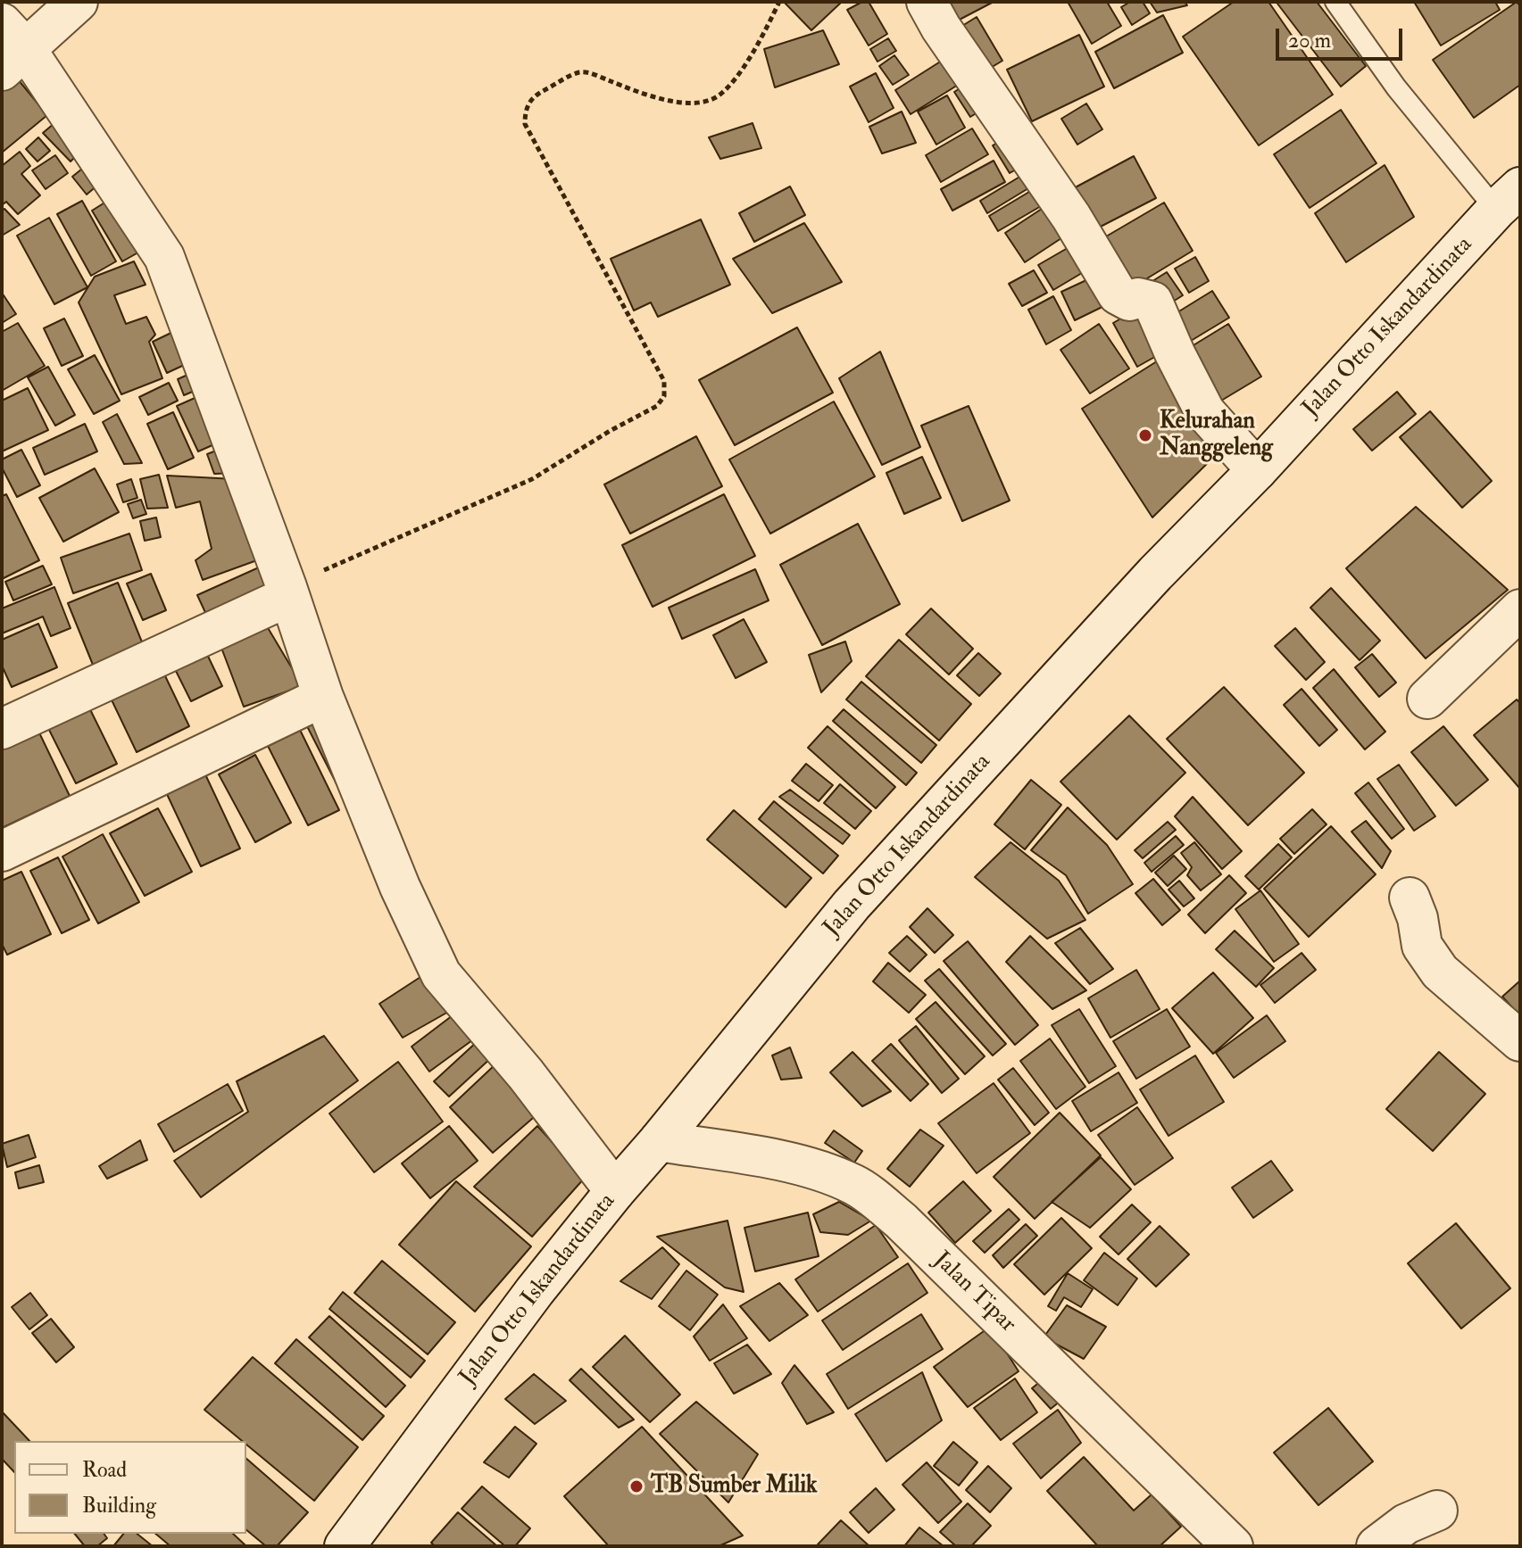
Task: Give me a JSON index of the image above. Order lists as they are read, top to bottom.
{
  "streets": {
    "street": ["Jalan Otto Iskandardinata", "Jalan Tipar"]
  },
  "crossings": [
    ["Jalan Otto Iskandardinata", "Jalan Tipar"]
  ],
  "places": ["Kelurahan Nanggeleng", "TB Sumber Milik"],
  "legend": ["Road", "Building"],
  "scale_bar": "20 m"
}
